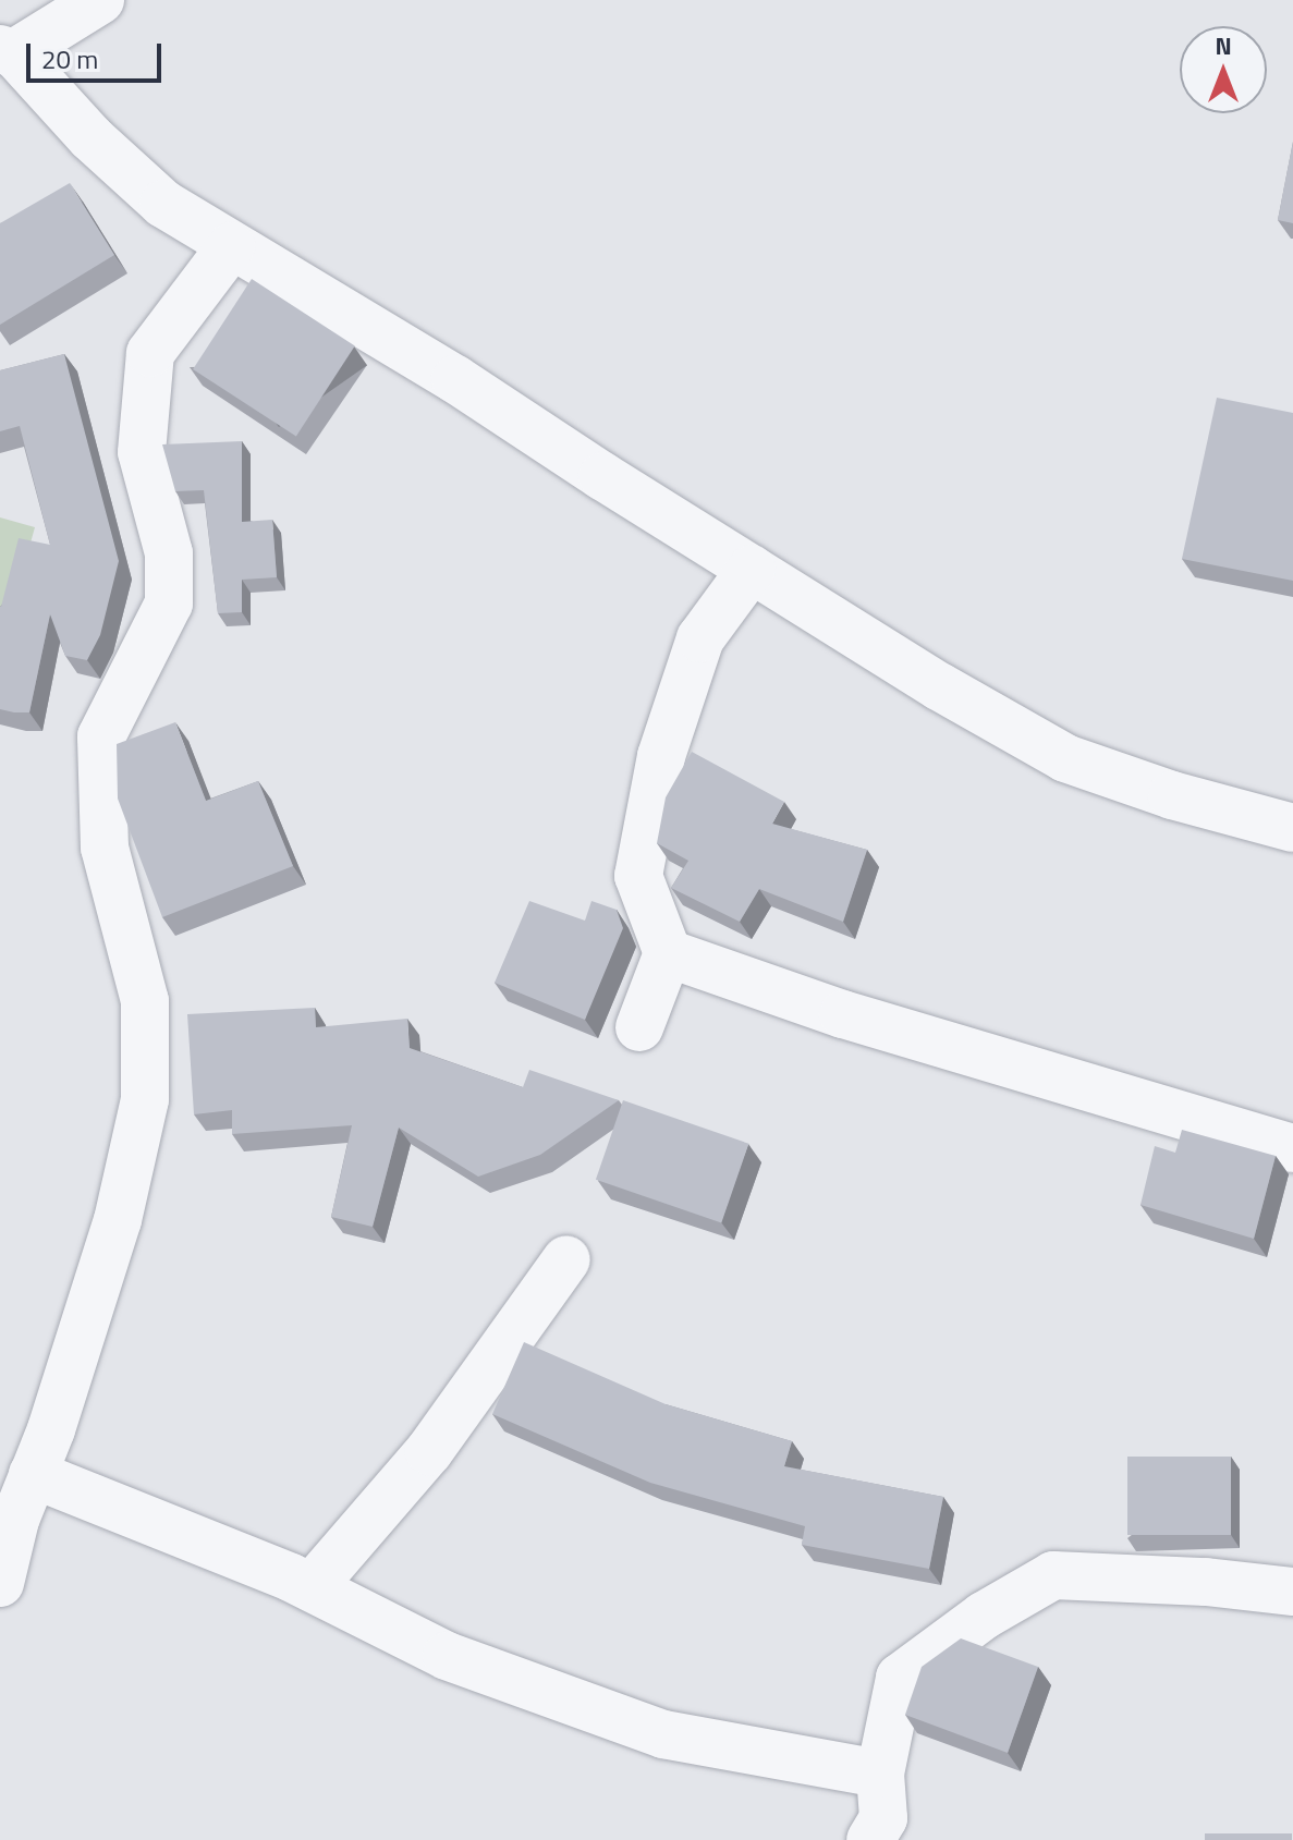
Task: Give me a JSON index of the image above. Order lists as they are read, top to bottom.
{
  "scale_bar": "20 m",
  "north": "top"
}
